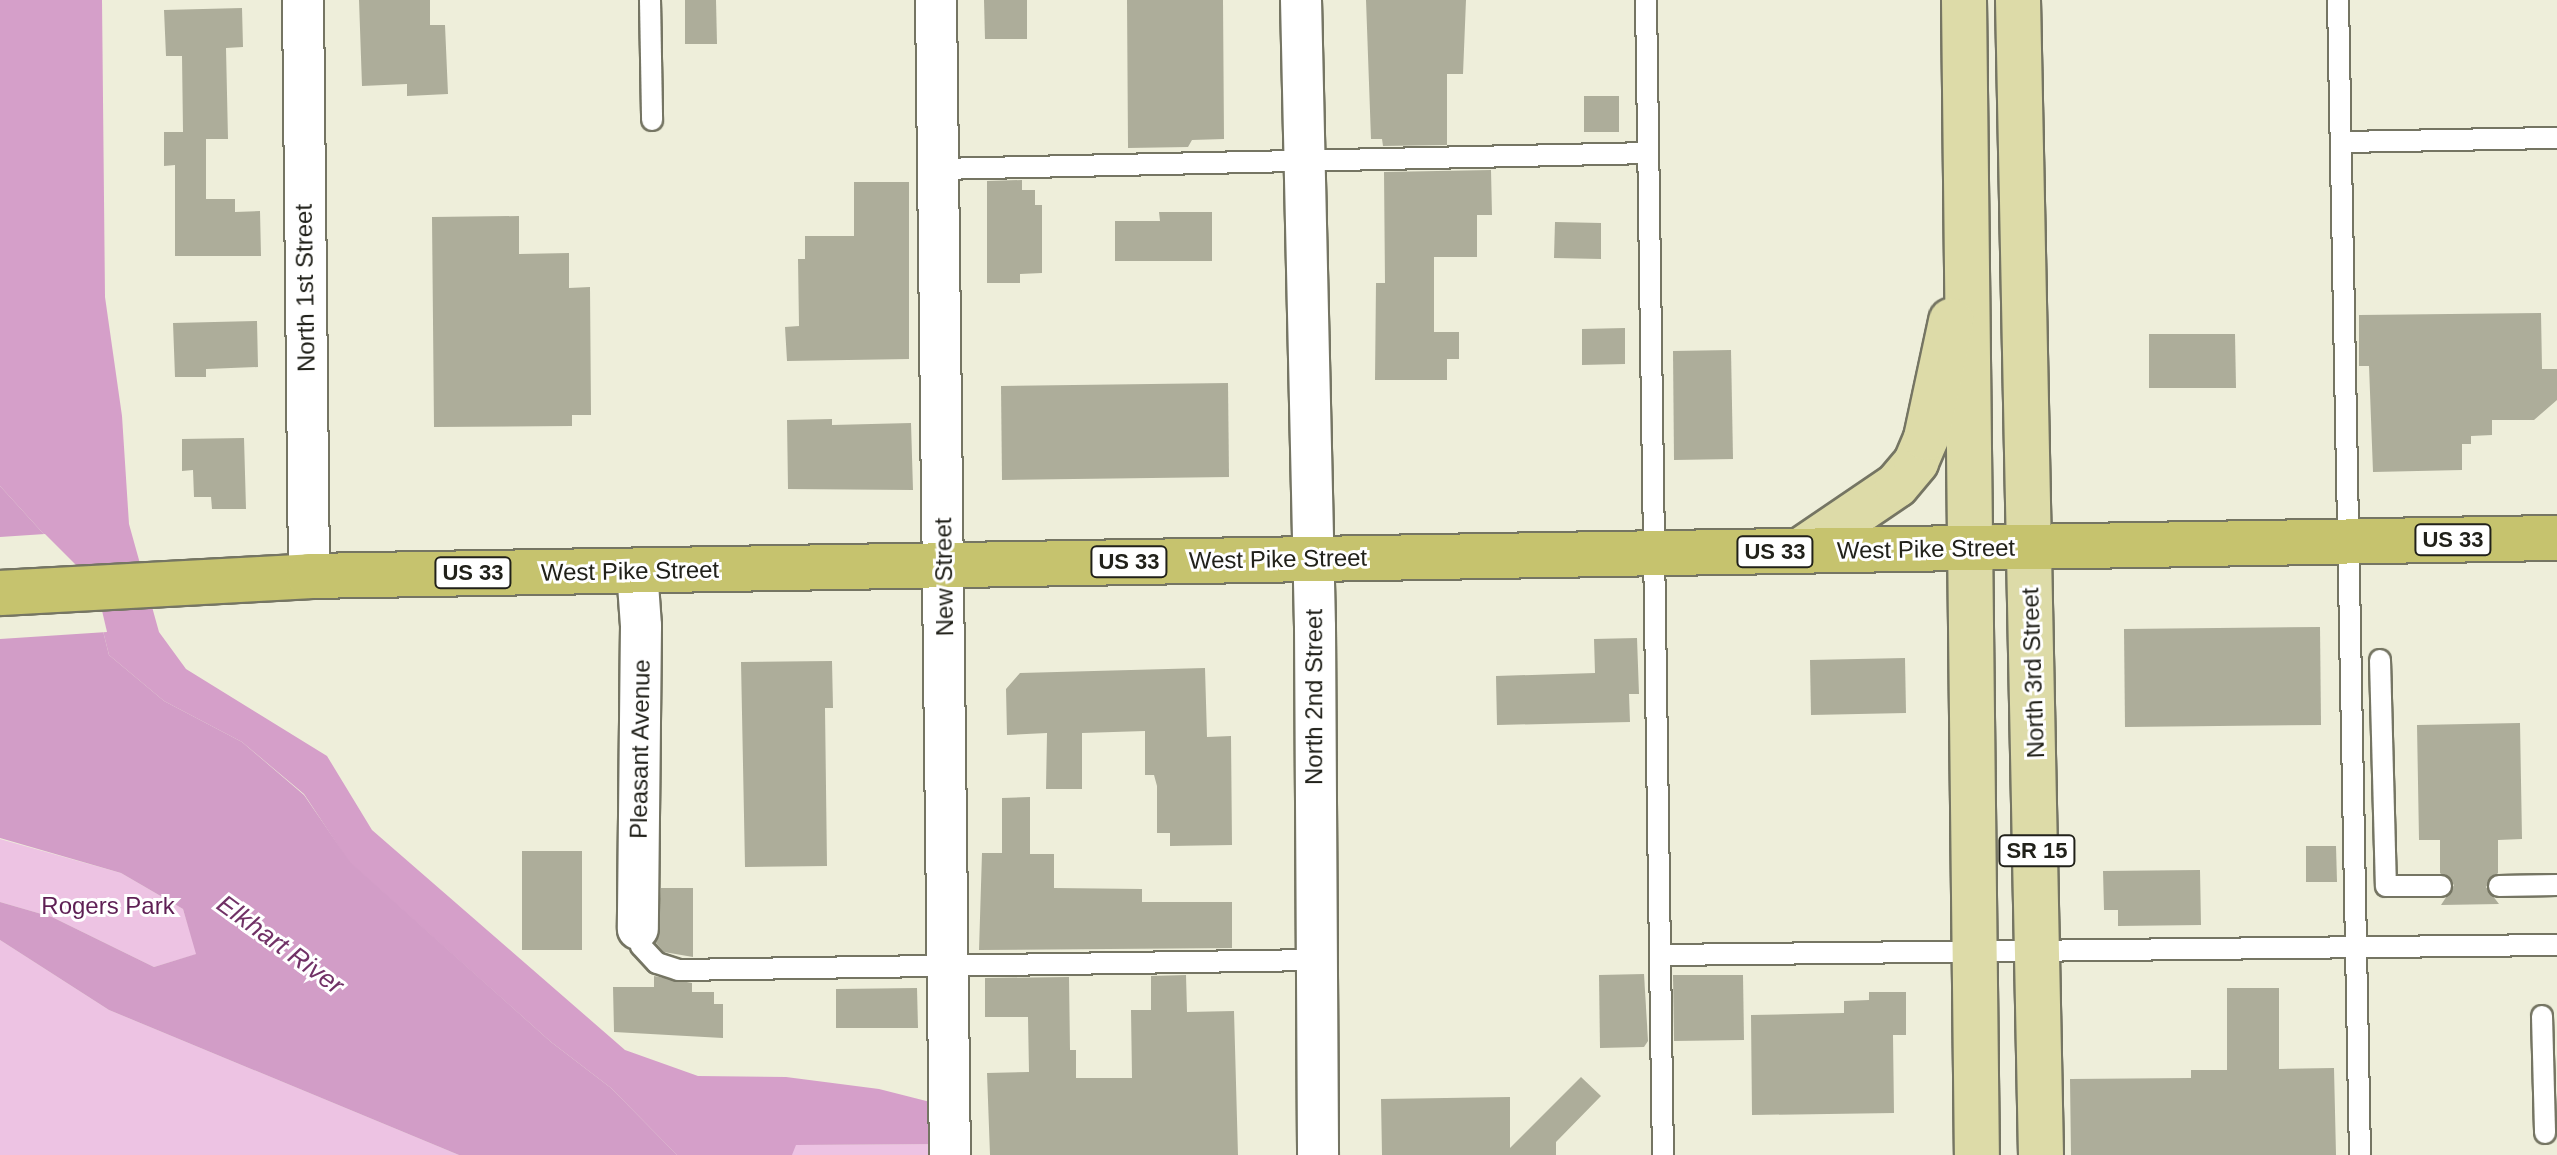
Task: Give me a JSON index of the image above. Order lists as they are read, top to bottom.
{
  "streets": {
    "highway": ["US 33", "West Pike Street"],
    "main road": ["North 3rd Street", "SR 15"],
    "street": [
      "North 1st Street",
      "New Street",
      "North 2nd Street",
      "Pleasant Avenue"
    ]
  },
  "crossings": [
    ["North 1st Street", "West Pike Street"],
    ["West Pike Street", "New Street"],
    ["West Pike Street", "North 3rd Street"],
    ["West Pike Street", "North 2nd Street"],
    ["West Pike Street", "Pleasant Avenue"],
    ["West Pike Street", "SR 15"]
  ],
  "water": ["Elkhart River"],
  "parks": ["Rogers Park"]
}
